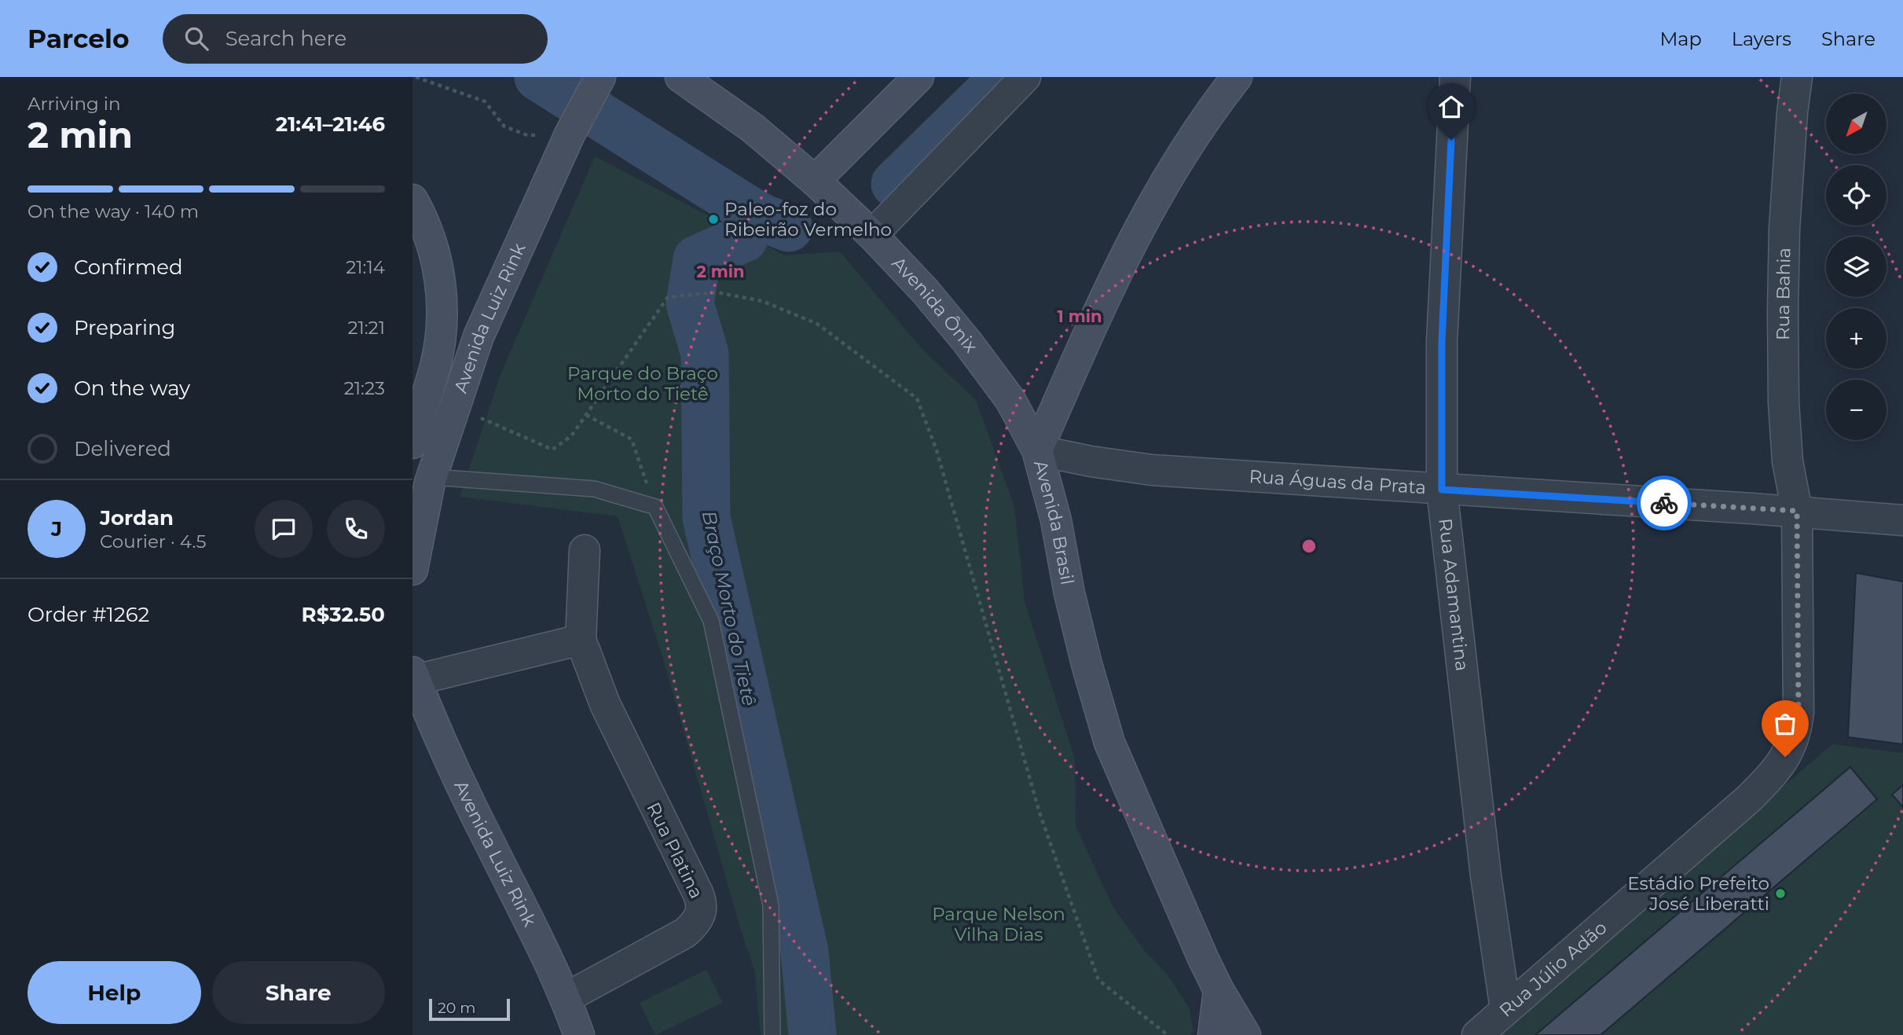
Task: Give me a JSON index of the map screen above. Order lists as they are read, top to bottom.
{
  "streets": {
    "main road": ["Avenida Ônix", "Avenida Luiz Rink", "Avenida Brasil"],
    "street": [
      "Rua Bahia",
      "Rua Águas da Prata",
      "Rua Adamantina",
      "Rua Platina",
      "Rua Júlio Adão"
    ]
  },
  "crossings": [
    ["Rua Bahia", "Rua Águas da Prata"],
    ["Rua Bahia", "Rua Júlio Adão"],
    ["Avenida Ônix", "Rua Águas da Prata"],
    ["Avenida Ônix", "Avenida Brasil"],
    ["Avenida Luiz Rink", "Rua Platina"],
    ["Rua Águas da Prata", "Avenida Brasil"],
    ["Rua Águas da Prata", "Rua Adamantina"],
    ["Rua Águas da Prata", "Rua Júlio Adão"],
    ["Rua Adamantina", "Rua Júlio Adão"]
  ],
  "water": ["Braço Morto do Tietê"],
  "parks": ["Parque do Braço Morto do Tietê", "Parque Nelson Vilha Dias"],
  "places": ["Paleo-foz do Ribeirão Vermelho", "Estádio Prefeito José Liberatti"],
  "scale_bar": "20 m",
  "north": "bottom left",
  "page": {
    "header": "Parcelo",
    "search": "Search here",
    "nav": ["Map", "Layers", "Share"],
    "heading": ["2 min", "Arriving in", "21:41–21:46"],
    "panel": [
      "Jordan",
      "Courier · 4.5",
      "Order #1262",
      "R$32.50"
    ],
    "map_buttons": ["+", "−"],
    "bar": "On the way · 140 m",
    "list": [
      ["Confirmed", "21:14"],
      ["Preparing", "21:21"],
      ["On the way", "21:23"],
      "Delivered"
    ],
    "round": "J",
    "buttons": ["Help", "Share"],
    "scale": "20 m"
  },
  "rings": ["2 min", "1 min"]
}
